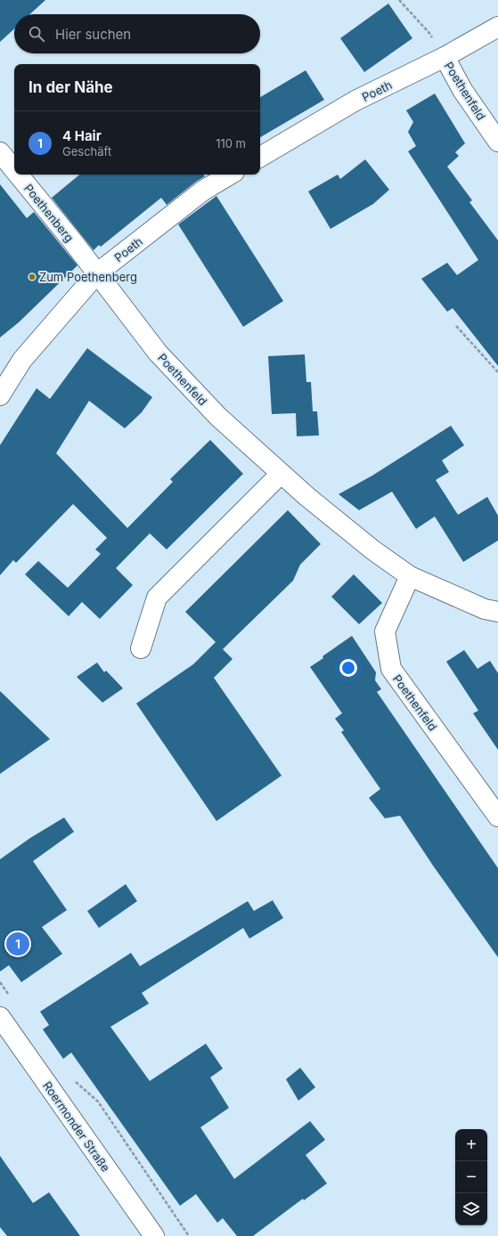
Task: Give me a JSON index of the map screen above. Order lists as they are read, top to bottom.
{
  "streets": {
    "street": [
      "Poeth",
      "Poethenfeld",
      "Poethenberg",
      "Roermonder Straße"
    ]
  },
  "crossings": [
    ["Poeth", "Poethenfeld"],
    ["Poeth", "Poethenberg"],
    ["Poethenfeld", "Poethenberg"]
  ],
  "places": ["Zum Poethenberg"],
  "page": {
    "search": "Hier suchen",
    "heading": "In der Nähe",
    "list": [
      {
        "mark": "1",
        "name": "4 Hair",
        "note": "Geschäft",
        "value": "110 m"
      }
    ],
    "pins": "1",
    "map_buttons": ["+", "−"]
  }
}
